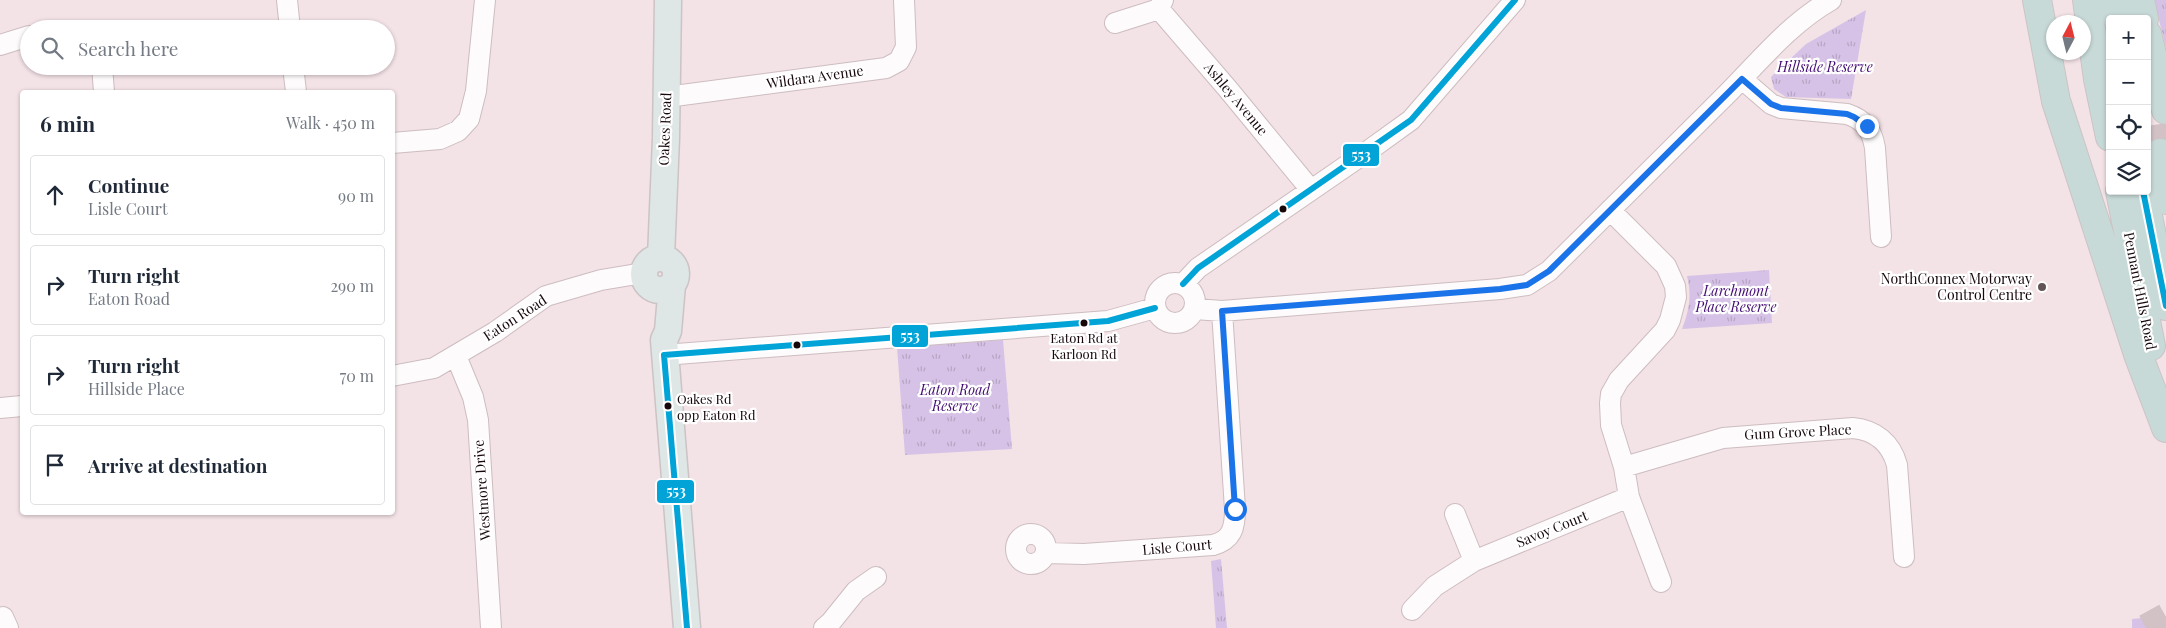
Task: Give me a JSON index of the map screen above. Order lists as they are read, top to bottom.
{
  "streets": {
    "highway": ["Pennant Hills Road"],
    "main road": ["Oakes Road"],
    "street": [
      "Wildara Avenue",
      "Ashley Avenue",
      "Eaton Road",
      "Gum Grove Place",
      "Westmore Drive",
      "Savoy Court",
      "Lisle Court"
    ]
  },
  "crossings": [
    ["Wildara Avenue", "Oakes Road"],
    ["Oakes Road", "Eaton Road"],
    ["Eaton Road", "Westmore Drive"]
  ],
  "parks": ["Hillside Reserve", "Larchmont Place Reserve", "Eaton Road Reserve"],
  "places": ["NorthConnex Motorway Control Centre", "Eaton Rd at Karloon Rd", "Oakes Rd opp Eaton Rd"],
  "lines": ["transit line 553"],
  "north": "top",
  "page": {
    "map_buttons": ["+", "−"],
    "search": "Search here",
    "heading": ["6 min", "Walk · 450 m"],
    "list": [
      ["Continue", "Lisle Court", "90 m"],
      ["Turn right", "Eaton Road", "290 m"],
      ["Turn right", "Hillside Place", "70 m"],
      "Arrive at destination"
    ]
  }
}
